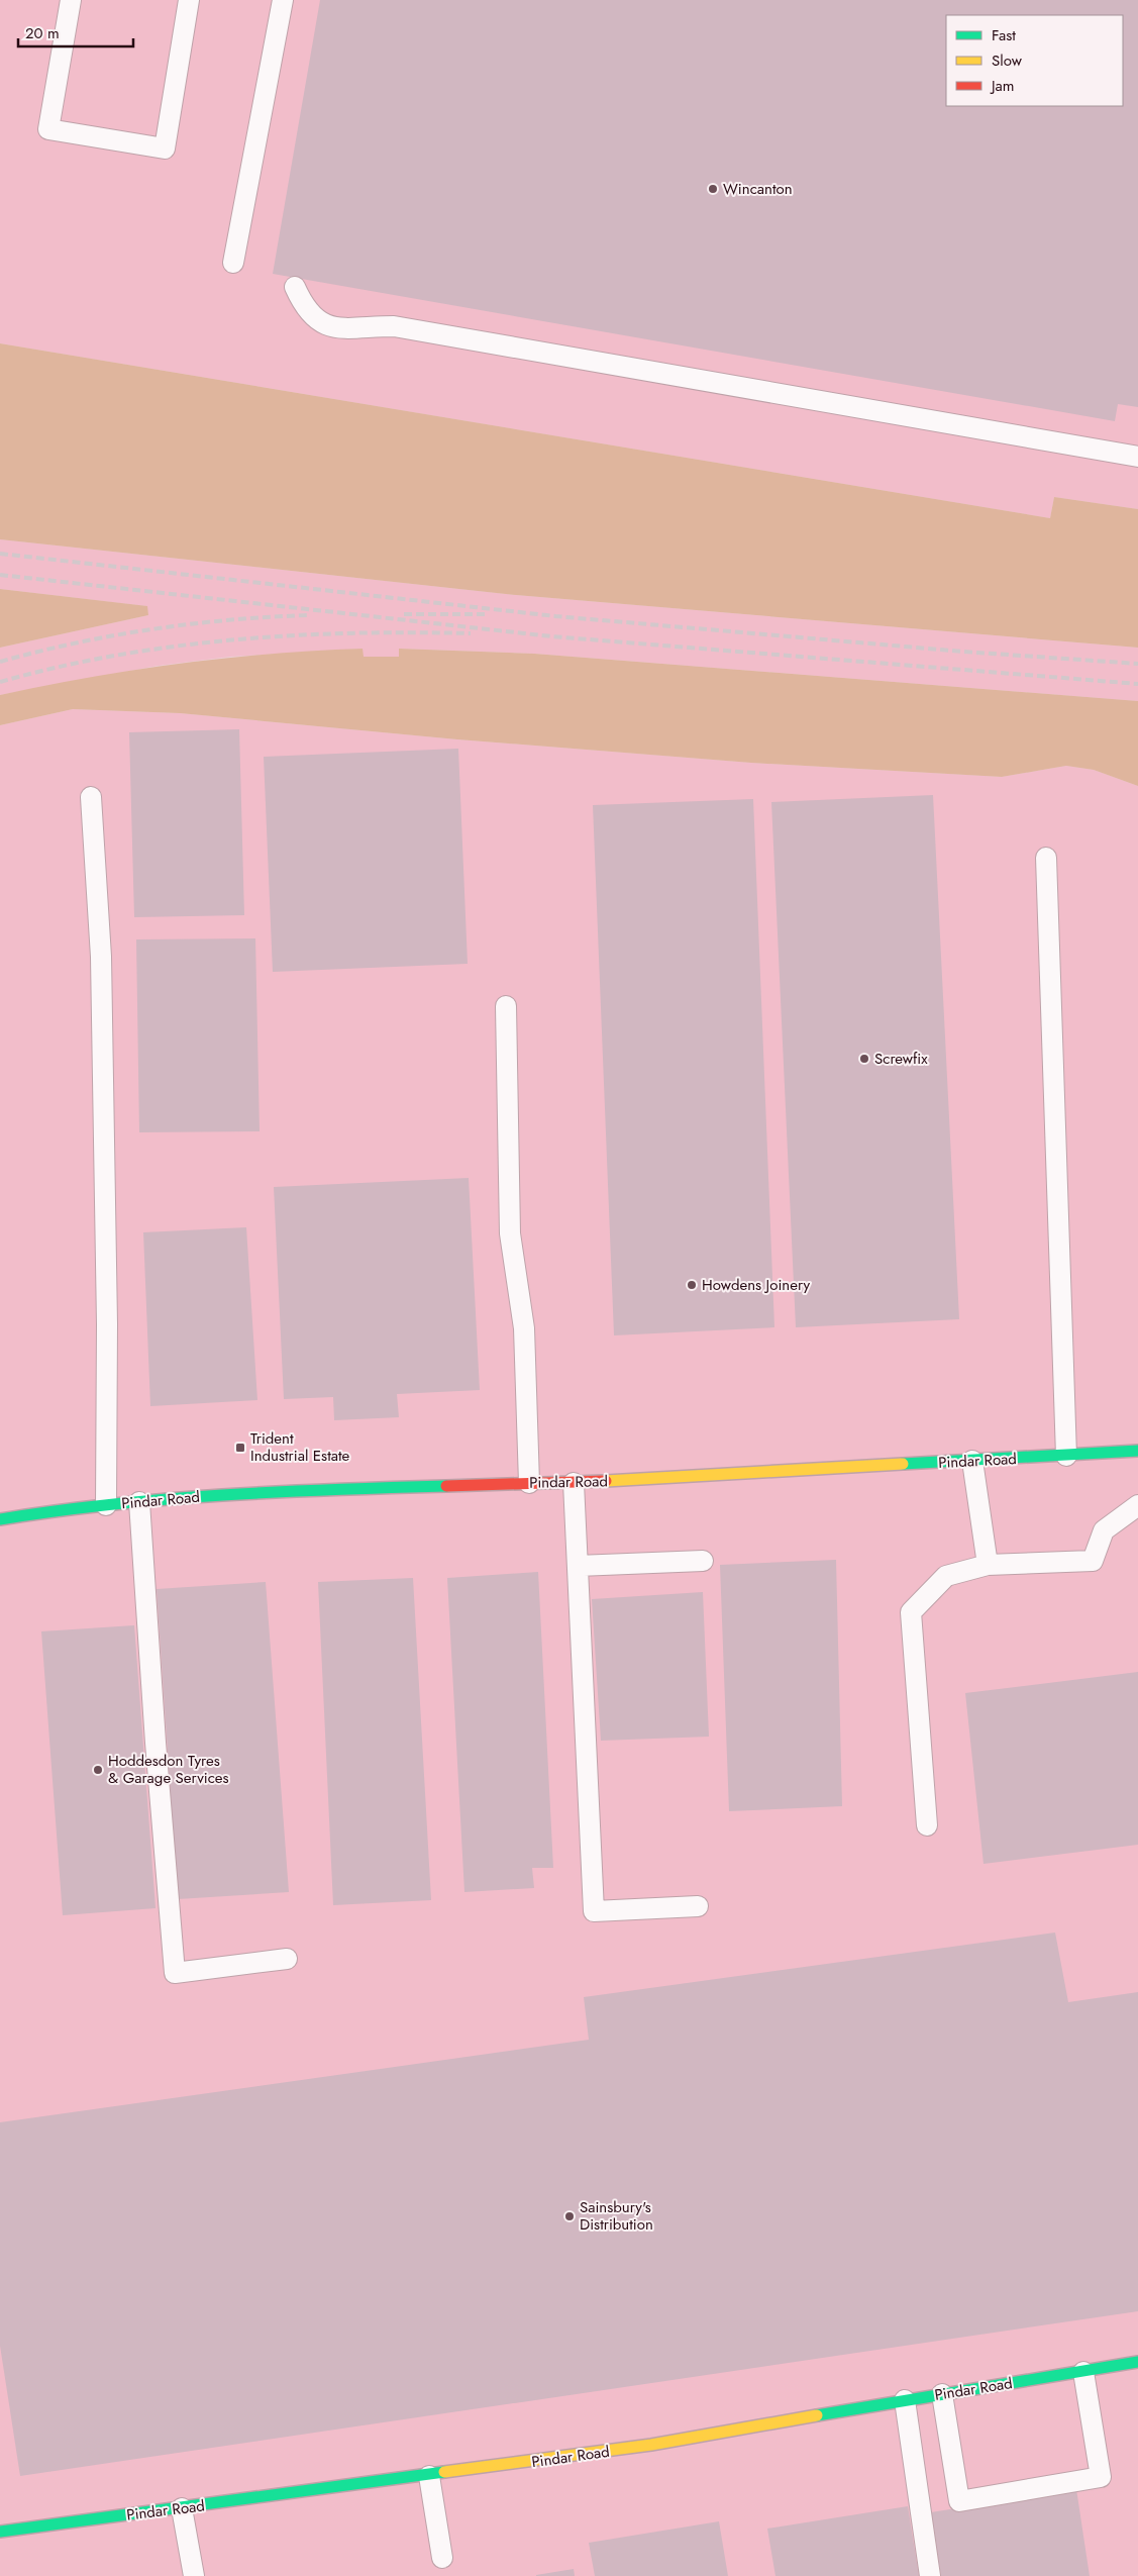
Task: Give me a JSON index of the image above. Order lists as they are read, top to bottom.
{
  "streets": {
    "street": ["Pindar Road"]
  },
  "places": {
    "other": [
      "Wincanton",
      "Screwfix",
      "Howdens Joinery",
      "Hoddesdon Tyres & Garage Services",
      "Sainsbury's Distribution"
    ],
    "transit": ["Trident Industrial Estate"]
  },
  "legend": ["Fast", "Slow", "Jam"],
  "scale_bar": "20 m"
}
